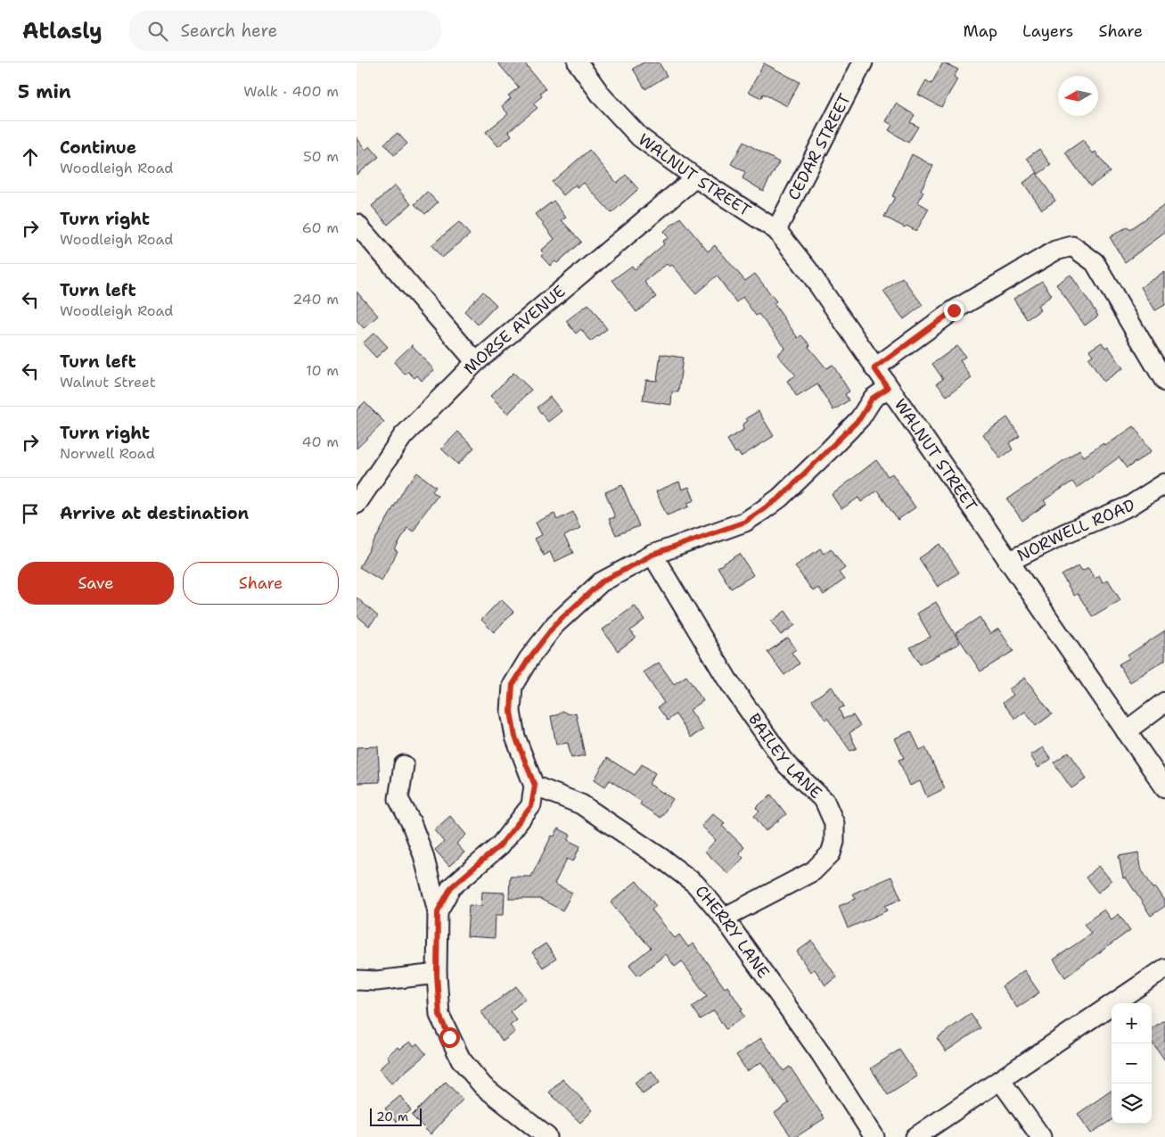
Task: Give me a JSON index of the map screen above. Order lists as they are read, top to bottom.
{
  "streets": {
    "street": [
      "CEDAR STREET",
      "WALNUT STREET",
      "MORSE AVENUE",
      "NORWELL ROAD",
      "BAILEY LANE",
      "CHERRY LANE"
    ]
  },
  "crossings": [
    ["CEDAR STREET", "WALNUT STREET"],
    ["WALNUT STREET", "MORSE AVENUE"],
    ["WALNUT STREET", "NORWELL ROAD"],
    ["BAILEY LANE", "CHERRY LANE"]
  ],
  "scale_bar": "20 m",
  "north": "left",
  "page": {
    "header": "Atlasly",
    "search": "Search here",
    "nav": ["Map", "Layers", "Share"],
    "heading": ["5 min", "Walk · 400 m"],
    "list": [
      ["Continue", "Woodleigh Road", "50 m"],
      ["Turn right", "Woodleigh Road", "60 m"],
      ["Turn left", "Woodleigh Road", "240 m"],
      ["Turn left", "Walnut Street", "10 m"],
      ["Turn right", "Norwell Road", "40 m"],
      "Arrive at destination"
    ],
    "buttons": ["Save", "Share"],
    "map_buttons": ["+", "−"],
    "scale": "20 m"
  }
}
